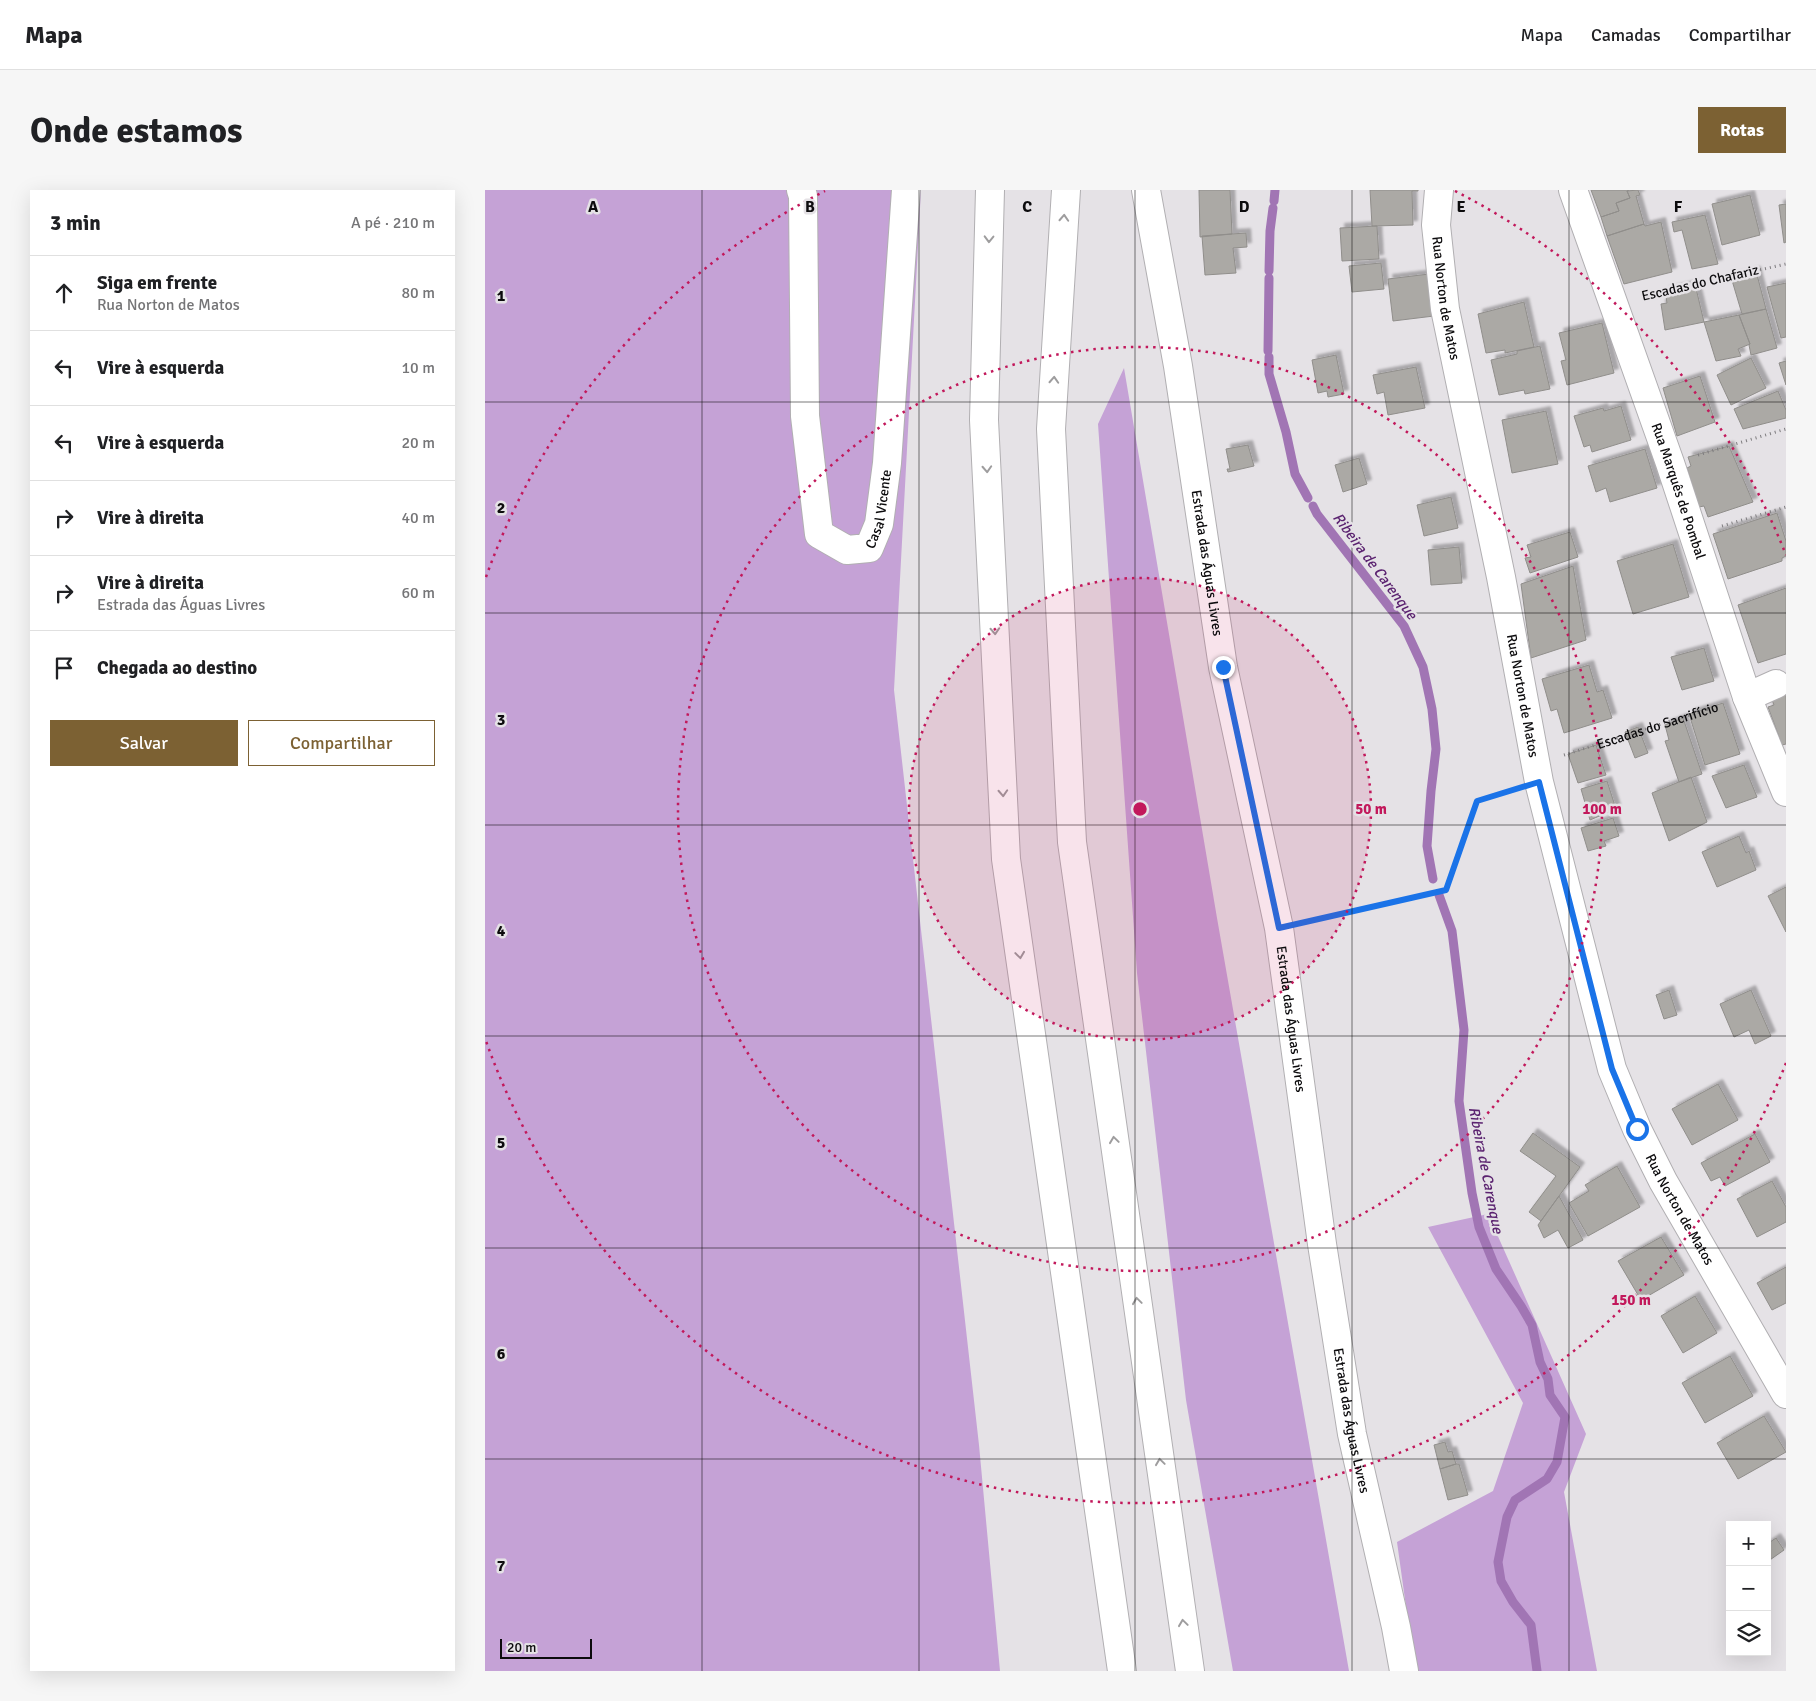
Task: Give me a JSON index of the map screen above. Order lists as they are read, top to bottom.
{
  "streets": {
    "main road": [
      "Rua Norton de Matos",
      "Rua Marquês de Pombal",
      "Casal Vicente",
      "Estrada das Águas Livres"
    ],
    "path": ["Escadas do Chafariz", "Escadas do Sacrifício"]
  },
  "crossings": [
    ["Escadas do Chafariz", "Rua Marquês de Pombal"],
    ["Rua Norton de Matos", "Escadas do Sacrifício"],
    ["Rua Marquês de Pombal", "Escadas do Sacrifício"],
    ["Estrada das Águas Livres", "Escadas do Sacrifício"]
  ],
  "water": ["Ribeira de Carenque"],
  "scale_bar": "20 m",
  "page": {
    "header": "Mapa",
    "nav": ["Mapa", "Camadas", "Compartilhar"],
    "buttons": [
      "Rotas",
      ["Salvar", "Compartilhar"]
    ],
    "title": "Onde estamos",
    "heading": ["3 min", "A pé · 210 m"],
    "list": [
      ["Siga em frente", "Rua Norton de Matos", "80 m"],
      ["Vire à esquerda", "10 m"],
      ["Vire à esquerda", "20 m"],
      ["Vire à direita", "40 m"],
      ["Vire à direita", "Estrada das Águas Livres", "60 m"],
      "Chegada ao destino"
    ],
    "map_buttons": ["+", "−"],
    "scale": "20 m"
  },
  "grid": {
    "columns": [
      "A",
      "B",
      "C",
      "D",
      "E",
      "F"
    ],
    "rows": [
      "1",
      "2",
      "3",
      "4",
      "5",
      "6",
      "7"
    ]
  },
  "rings": ["50 m", "100 m", "150 m"]
}
